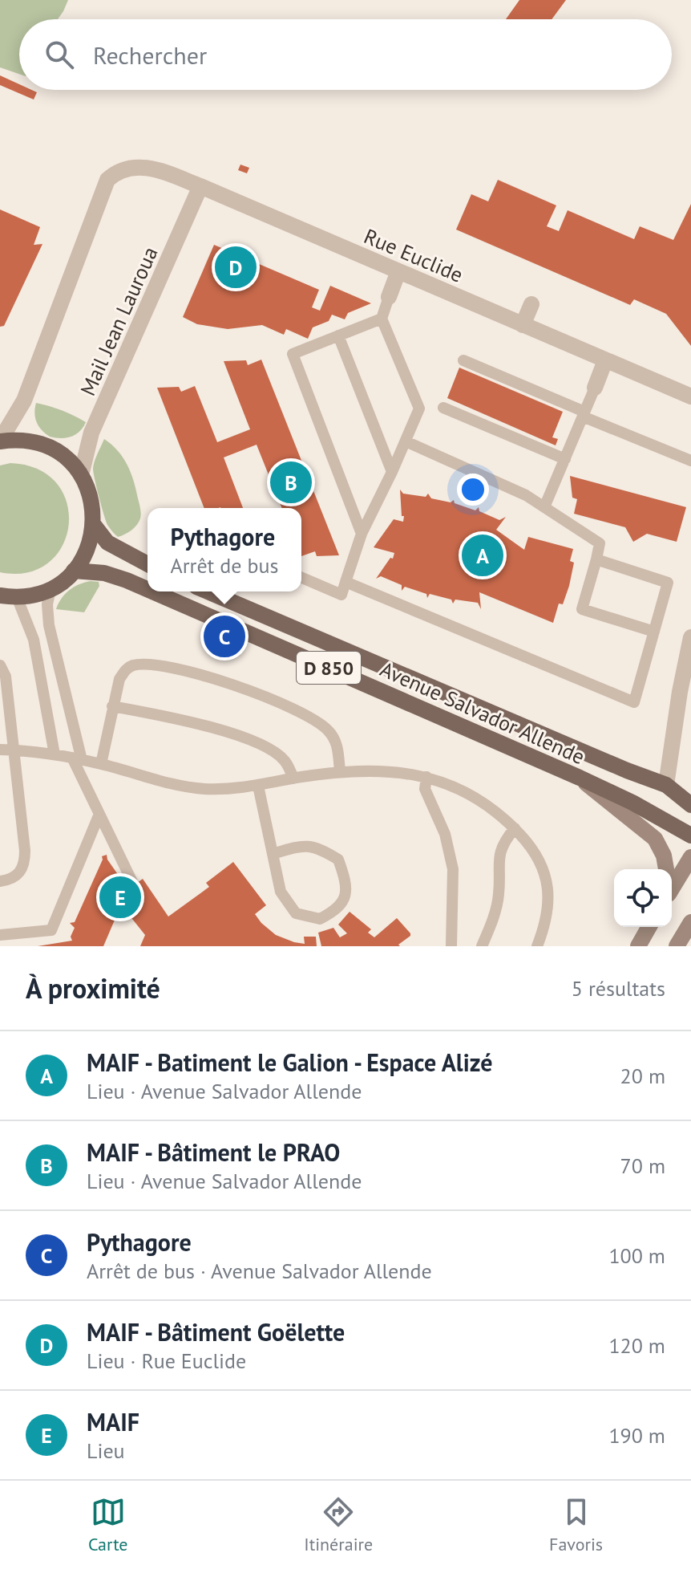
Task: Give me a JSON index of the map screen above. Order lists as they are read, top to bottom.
{
  "streets": {
    "main road": ["D 850", "Avenue Salvador Allende"],
    "street": ["Rue Euclide", "Mail Jean Lauroua"]
  },
  "crossings": [
    ["Rue Euclide", "Mail Jean Lauroua"]
  ],
  "page": {
    "search": "Rechercher",
    "pins": [
      "D",
      "B",
      "A",
      "C",
      "E"
    ],
    "popup": ["Pythagore", "Arrêt de bus"],
    "heading": ["À proximité", "5 résultats"],
    "list": [
      {
        "mark": "A",
        "name": "MAIF - Batiment le Galion - Espace Alizé",
        "note": "Lieu · Avenue Salvador Allende",
        "value": "20 m"
      },
      {
        "mark": "B",
        "name": "MAIF - Bâtiment le PRAO",
        "note": "Lieu · Avenue Salvador Allende",
        "value": "70 m"
      },
      {
        "mark": "C",
        "name": "Pythagore",
        "note": "Arrêt de bus · Avenue Salvador Allende",
        "value": "100 m"
      },
      {
        "mark": "D",
        "name": "MAIF - Bâtiment Goëlette",
        "note": "Lieu · Rue Euclide",
        "value": "120 m"
      },
      {
        "mark": "E",
        "name": "MAIF",
        "note": "Lieu",
        "value": "190 m"
      }
    ],
    "nav": ["Carte", "Itinéraire", "Favoris"]
  }
}
